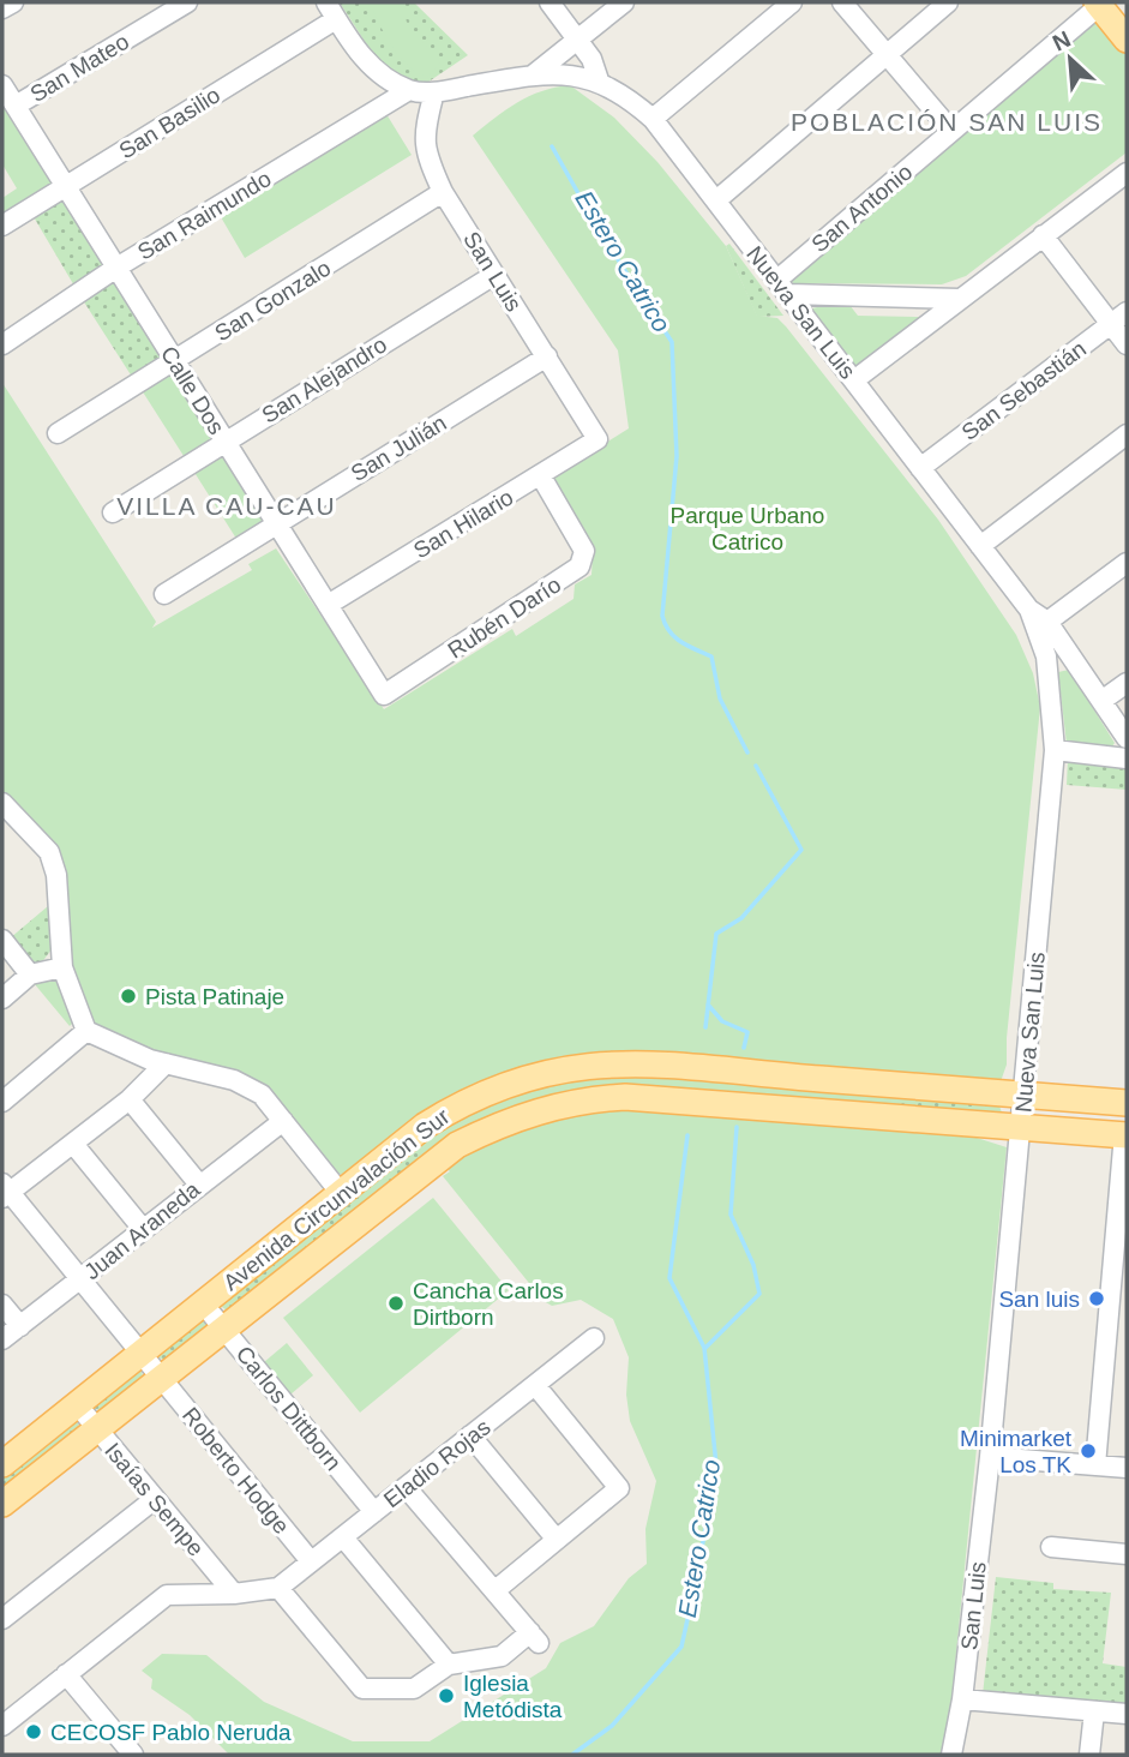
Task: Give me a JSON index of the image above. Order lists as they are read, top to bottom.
{
  "streets": {
    "main road": ["Avenida Circunvalación Sur"],
    "street": [
      "San Mateo",
      "San Basilio",
      "San Antonio",
      "San Raimundo",
      "San Luis",
      "San Gonzalo",
      "Nueva San Luis",
      "San Alejandro",
      "Calle Dos",
      "San Sebastián",
      "San Julián",
      "San Hilario",
      "Rubén Darío",
      "Juan Araneda",
      "Carlos Dittborn",
      "Eladio Rojas",
      "Roberto Hodge",
      "Isaías Sempe"
    ]
  },
  "crossings": [
    ["San Mateo", "Calle Dos"],
    ["San Basilio", "Calle Dos"],
    ["San Antonio", "Nueva San Luis"],
    ["San Raimundo", "Calle Dos"],
    ["San Luis", "San Gonzalo"],
    ["San Luis", "Nueva San Luis"],
    ["San Luis", "San Alejandro"],
    ["San Luis", "San Julián"],
    ["San Luis", "San Hilario"],
    ["San Gonzalo", "Calle Dos"],
    ["Nueva San Luis", "San Sebastián"],
    ["Nueva San Luis", "Avenida Circunvalación Sur"],
    ["San Alejandro", "Calle Dos"],
    ["Calle Dos", "San Julián"],
    ["Calle Dos", "San Hilario"],
    ["Calle Dos", "Rubén Darío"],
    ["San Hilario", "Rubén Darío"],
    ["Avenida Circunvalación Sur", "Carlos Dittborn"],
    ["Avenida Circunvalación Sur", "Roberto Hodge"],
    ["Avenida Circunvalación Sur", "Isaías Sempe"],
    ["Juan Araneda", "Roberto Hodge"],
    ["Carlos Dittborn", "Eladio Rojas"],
    ["Eladio Rojas", "Roberto Hodge"]
  ],
  "districts": ["POBLACIÓN SAN LUIS", "VILLA CAU-CAU"],
  "water": ["Estero Catrico"],
  "parks": ["Parque Urbano Catrico"],
  "places": [
    "Pista Patinaje",
    "San luis",
    "Cancha Carlos Dirtborn",
    "Minimarket Los TK",
    "Iglesia Metódista",
    "CECOSF Pablo Neruda"
  ],
  "north": "top left"
}
